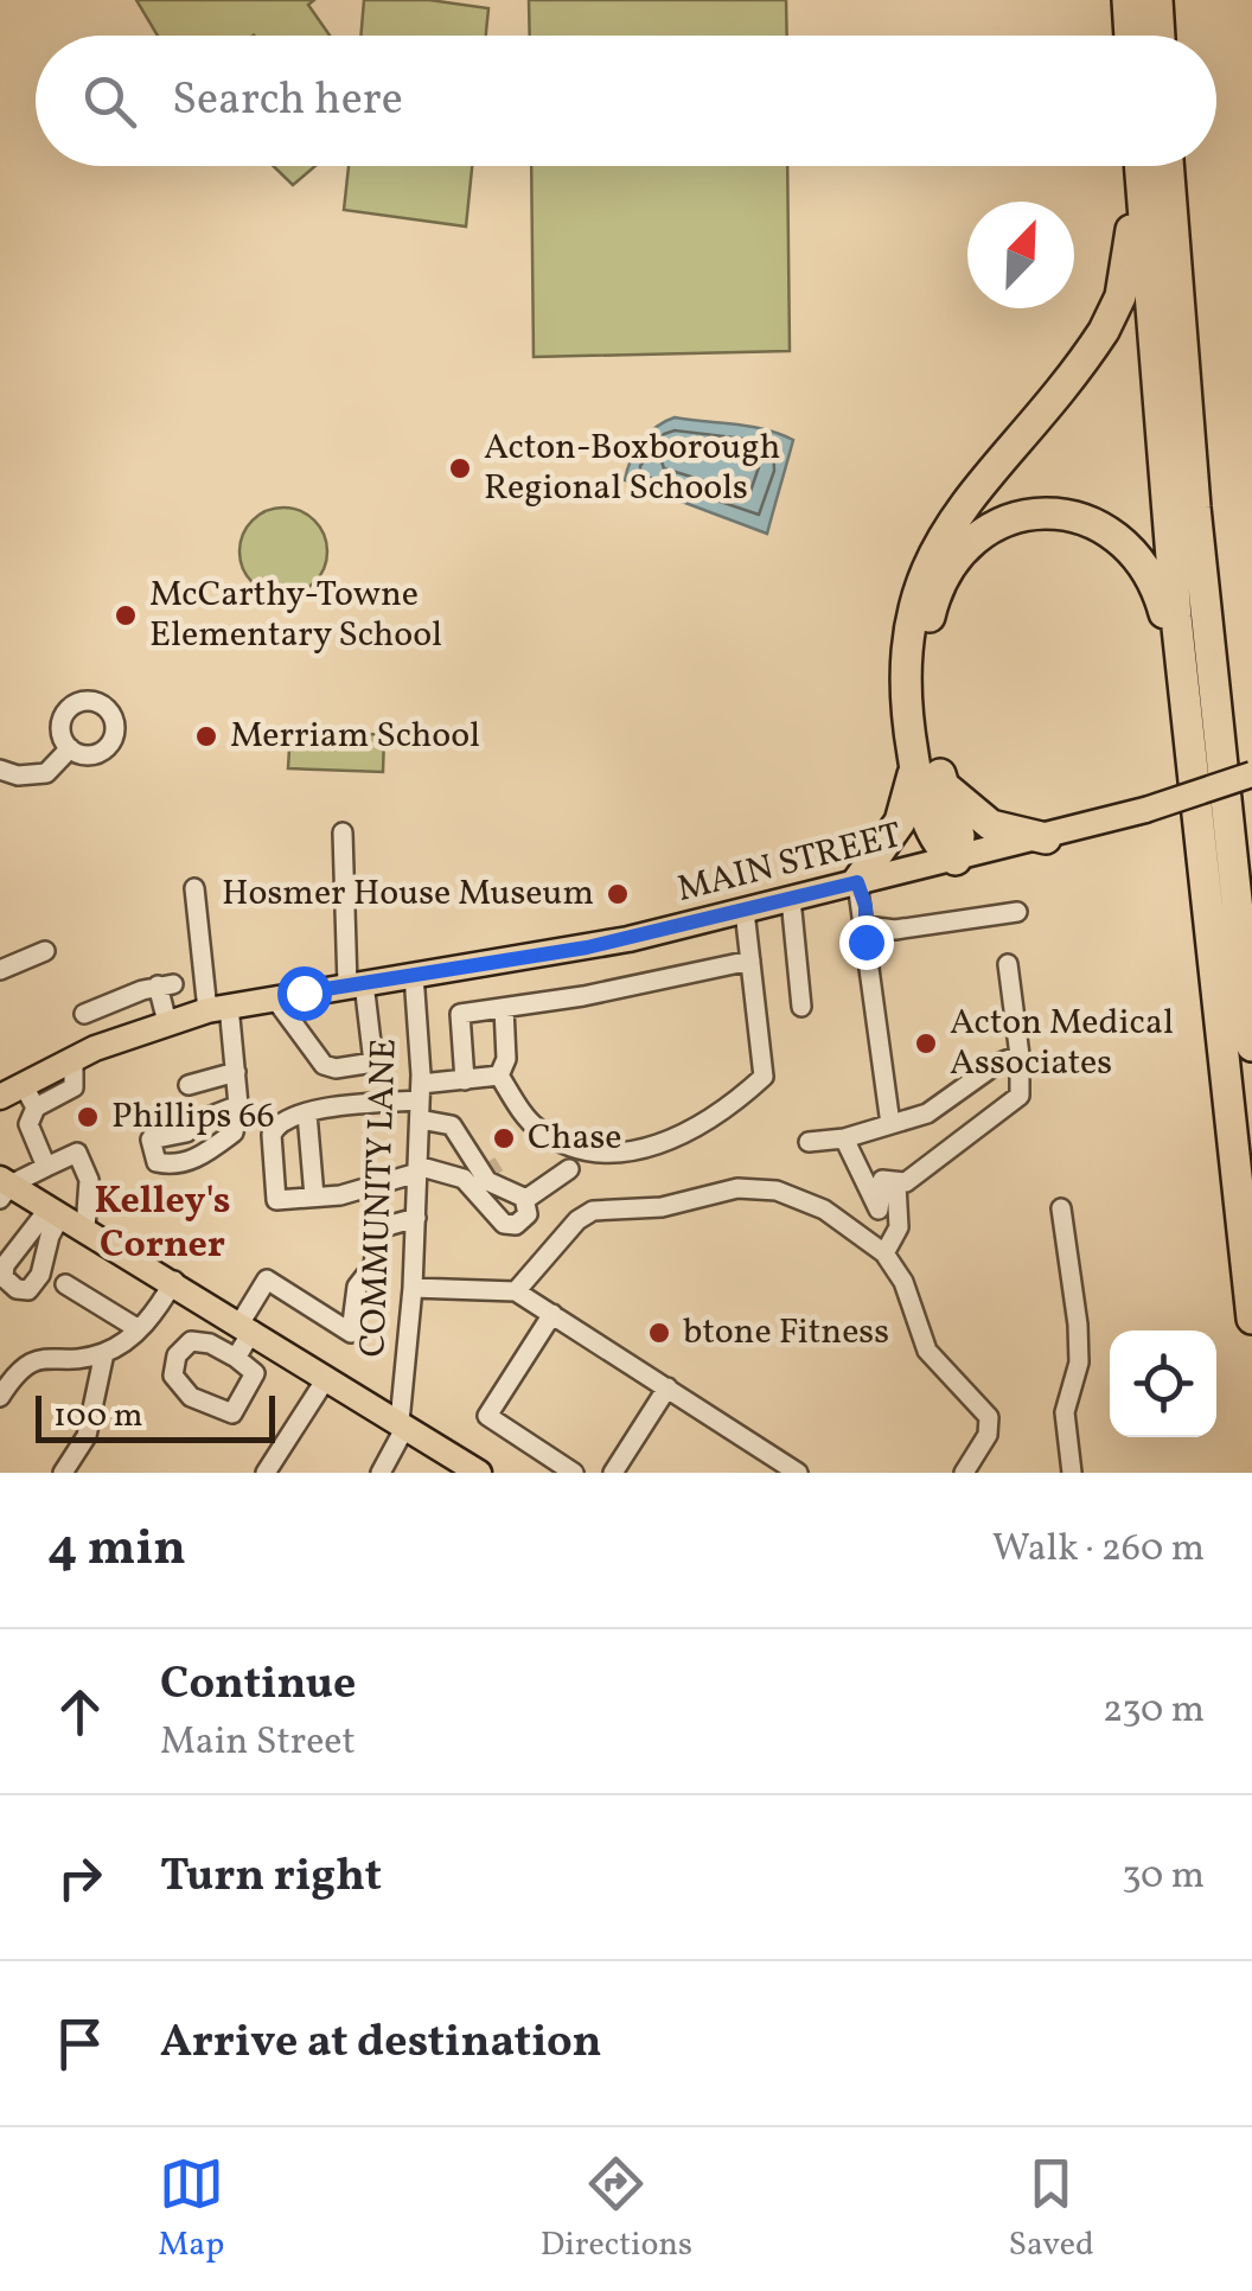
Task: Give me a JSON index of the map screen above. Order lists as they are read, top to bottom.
{
  "streets": {
    "main road": ["MAIN STREET"],
    "street": ["COMMUNITY LANE"]
  },
  "crossings": [
    ["MAIN STREET", "COMMUNITY LANE"]
  ],
  "districts": ["Kelley's Corner"],
  "places": [
    "Acton-Boxborough Regional Schools",
    "McCarthy-Towne Elementary School",
    "Merriam School",
    "Hosmer House Museum",
    "Acton Medical Associates",
    "Phillips 66",
    "Chase",
    "btone Fitness"
  ],
  "scale_bar": "100 m",
  "north": "top right",
  "page": {
    "search": "Search here",
    "scale": "100 m",
    "heading": ["4 min", "Walk · 260 m"],
    "list": [
      ["Continue", "Main Street", "230 m"],
      ["Turn right", "30 m"],
      "Arrive at destination"
    ],
    "nav": ["Map", "Directions", "Saved"]
  }
}
